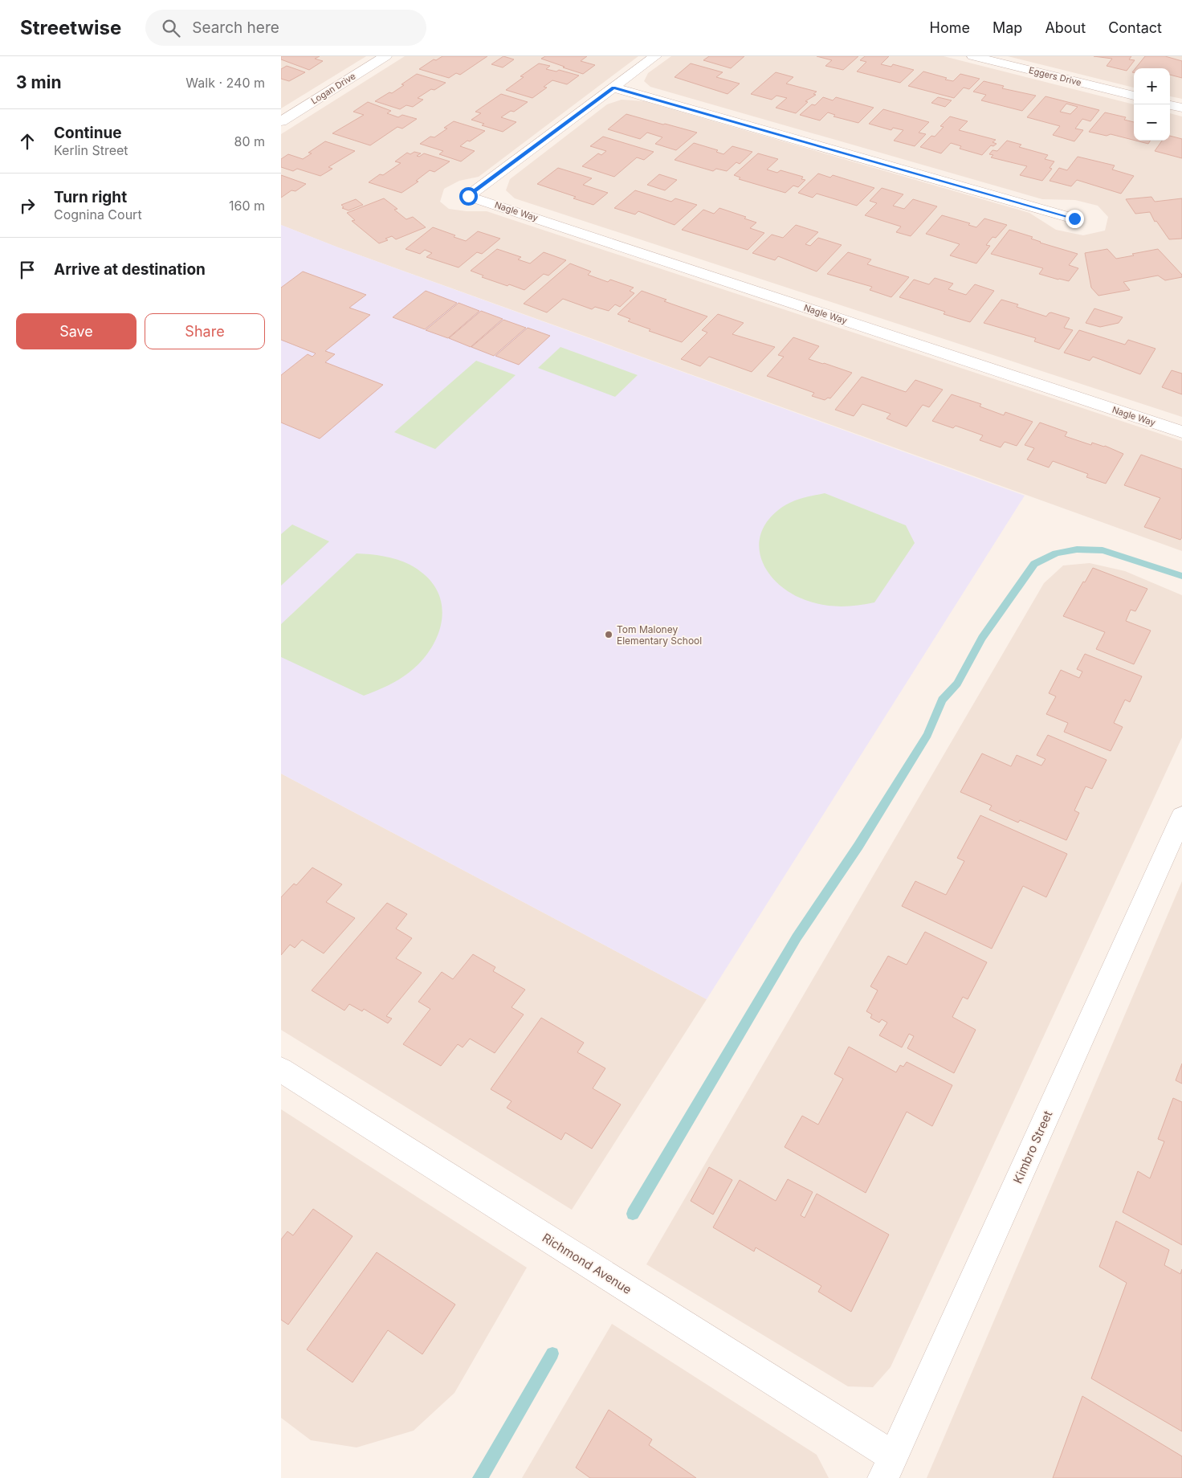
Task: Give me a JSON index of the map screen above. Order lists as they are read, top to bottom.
{
  "streets": {
    "street": [
      "Eggers Drive",
      "Logan Drive",
      "Nagle Way",
      "Kimbro Street",
      "Richmond Avenue"
    ]
  },
  "crossings": [
    ["Kimbro Street", "Richmond Avenue"]
  ],
  "places": ["Tom Maloney Elementary School"],
  "page": {
    "header": "Streetwise",
    "search": "Search here",
    "nav": [
      "Home",
      "Map",
      "About",
      "Contact"
    ],
    "heading": ["3 min", "Walk · 240 m"],
    "map_buttons": ["+", "−"],
    "list": [
      ["Continue", "Kerlin Street", "80 m"],
      ["Turn right", "Cognina Court", "160 m"],
      "Arrive at destination"
    ],
    "buttons": ["Save", "Share"]
  }
}
